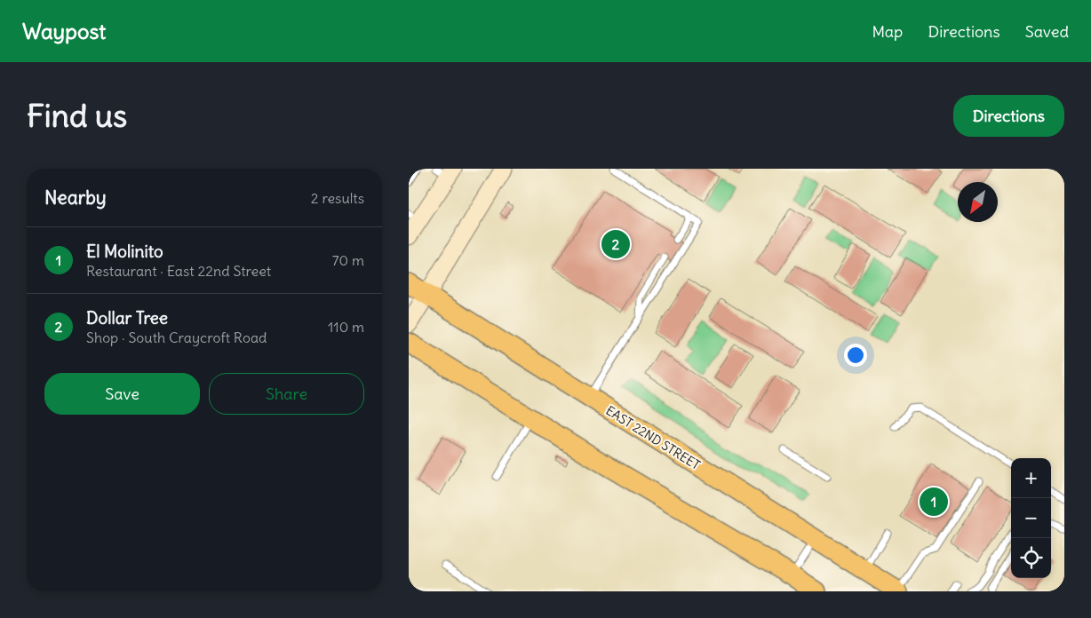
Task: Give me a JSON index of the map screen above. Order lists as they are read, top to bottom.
{
  "streets": {
    "main road": ["EAST 22ND STREET"]
  },
  "north": "bottom left",
  "page": {
    "header": "Waypost",
    "nav": ["Map", "Directions", "Saved"],
    "buttons": [
      "Directions",
      ["Save", "Share"]
    ],
    "title": "Find us",
    "heading": ["Nearby", "2 results"],
    "list": [
      {
        "mark": "1",
        "name": "El Molinito",
        "note": "Restaurant · East 22nd Street",
        "value": "70 m"
      },
      {
        "mark": "2",
        "name": "Dollar Tree",
        "note": "Shop · South Craycroft Road",
        "value": "110 m"
      }
    ],
    "pins": ["2", "1"],
    "map_buttons": ["+", "−"]
  }
}
